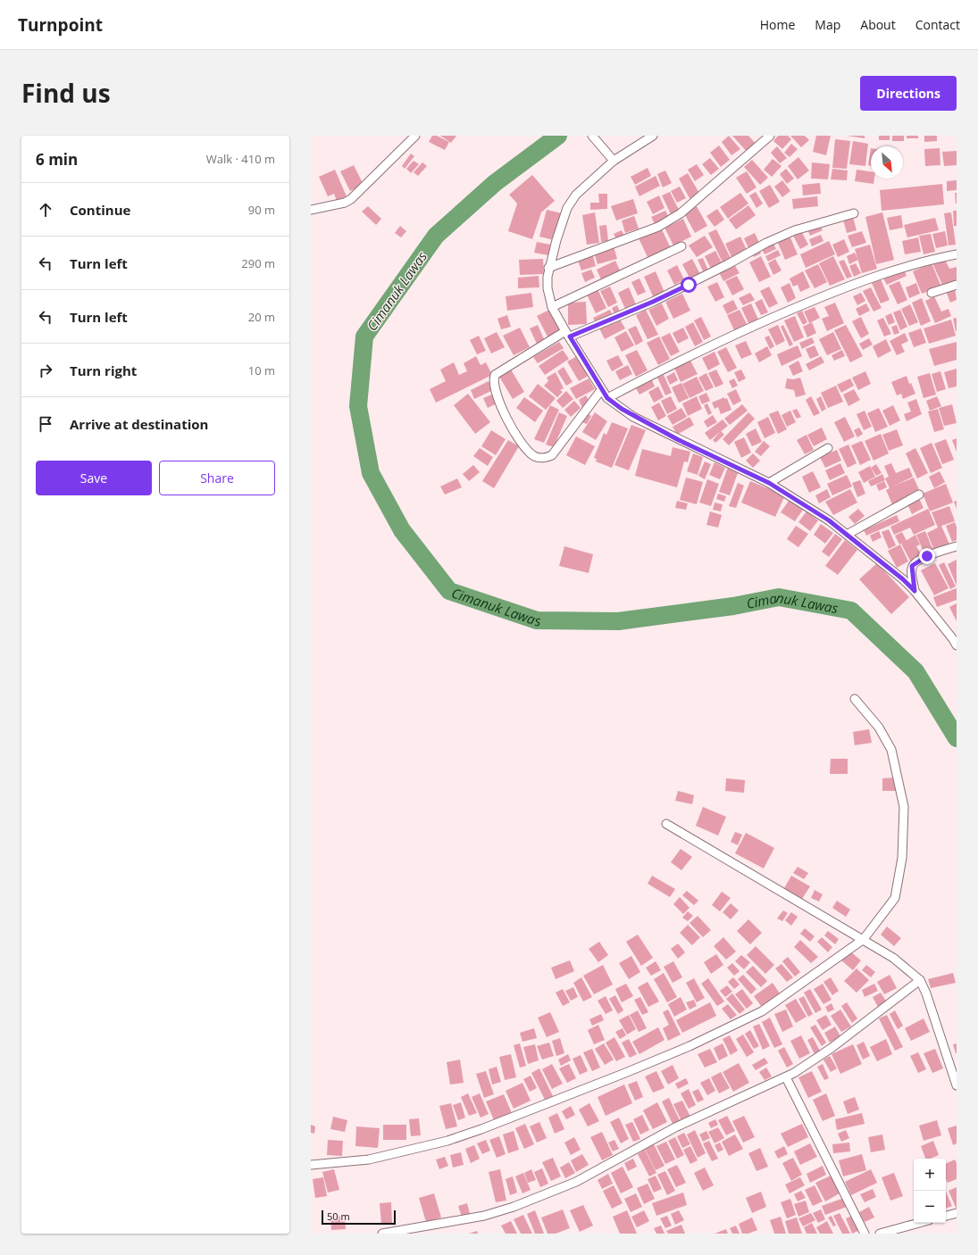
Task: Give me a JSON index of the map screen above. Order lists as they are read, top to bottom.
{
  "water": ["Cimanuk Lawas"],
  "scale_bar": "50 m",
  "north": "bottom right",
  "page": {
    "header": "Turnpoint",
    "nav": [
      "Home",
      "Map",
      "About",
      "Contact"
    ],
    "title": "Find us",
    "buttons": [
      "Directions",
      ["Save", "Share"]
    ],
    "heading": ["6 min", "Walk · 410 m"],
    "list": [
      ["Continue", "90 m"],
      ["Turn left", "290 m"],
      ["Turn left", "20 m"],
      ["Turn right", "10 m"],
      "Arrive at destination"
    ],
    "map_buttons": ["+", "−"],
    "scale": "50 m"
  }
}
